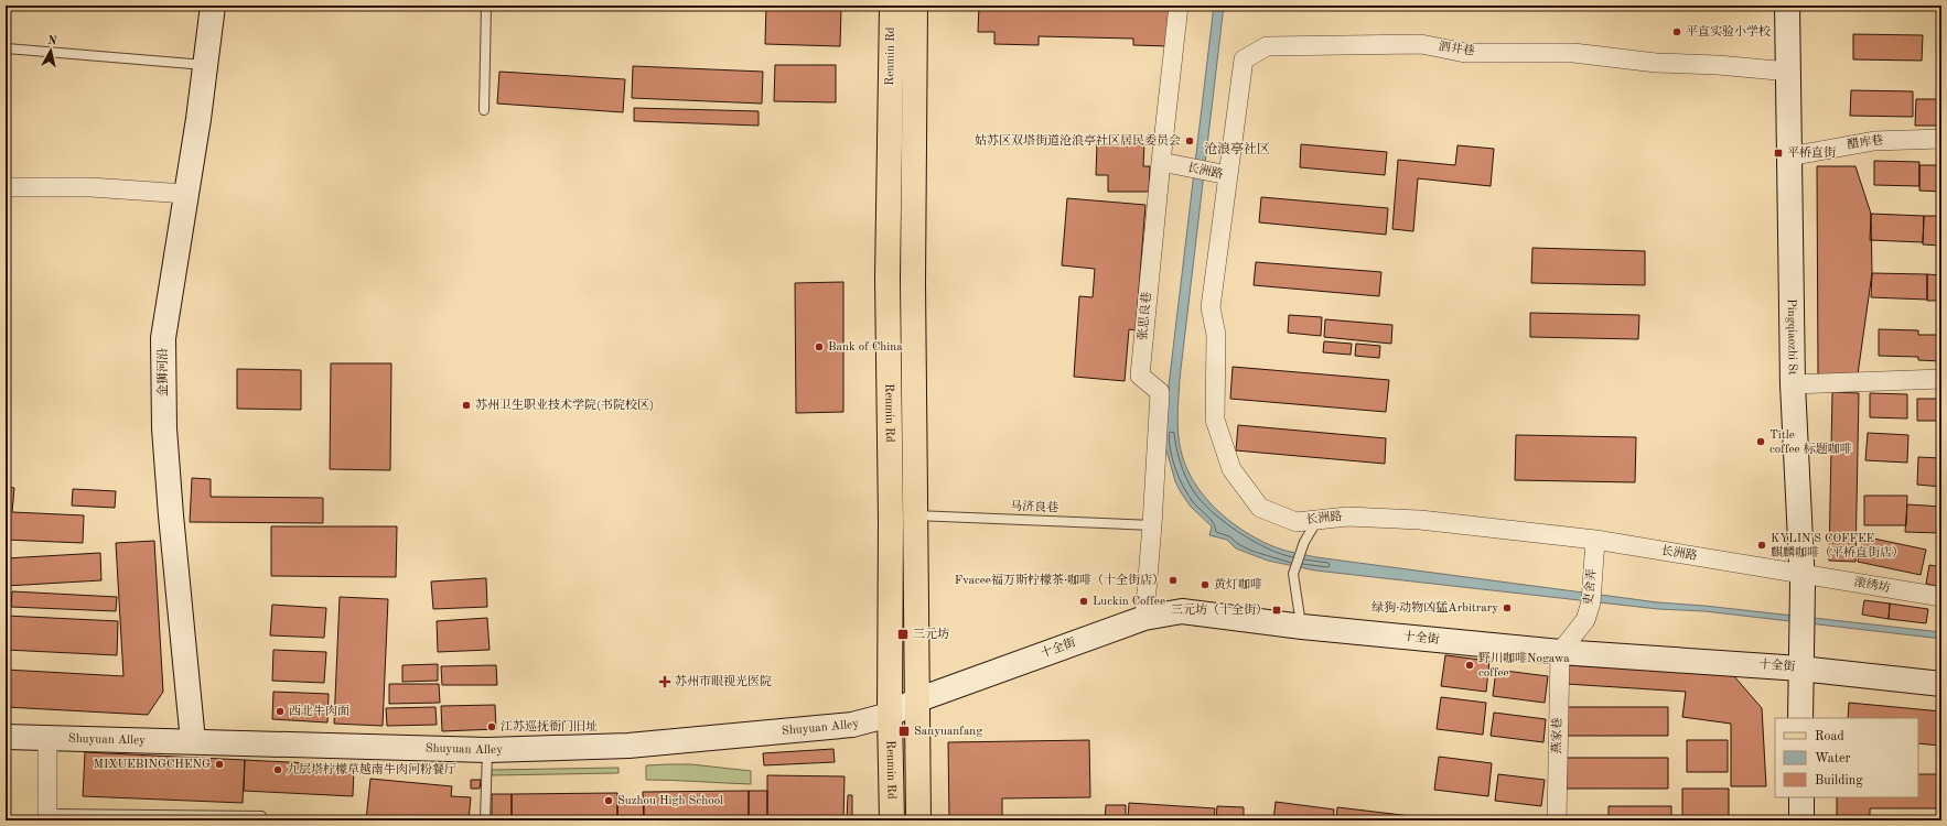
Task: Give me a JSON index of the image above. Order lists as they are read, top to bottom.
{
  "streets": {
    "main road": [
      "Renmin Rd",
      "Pingqiaozhi St",
      "金狮河沿",
      "十全街",
      "Shuyuan Alley"
    ],
    "street": [
      "泗井巷",
      "醋库巷",
      "长洲路",
      "张思良巷",
      "滚绣坊",
      "吏舍弄",
      "燕家巷"
    ],
    "lane": ["马济良巷"]
  },
  "crossings": [
    ["泗井巷", "长洲路"],
    ["泗井巷", "Pingqiaozhi St"],
    ["Renmin Rd", "马济良巷"],
    ["Renmin Rd", "十全街"],
    ["Renmin Rd", "Shuyuan Alley"],
    ["醋库巷", "Pingqiaozhi St"],
    ["长洲路", "张思良巷"],
    ["长洲路", "Pingqiaozhi St"],
    ["长洲路", "滚绣坊"],
    ["长洲路", "吏舍弄"],
    ["张思良巷", "马济良巷"],
    ["张思良巷", "十全街"],
    ["Pingqiaozhi St", "滚绣坊"],
    ["Pingqiaozhi St", "十全街"],
    ["金狮河沿", "Shuyuan Alley"],
    ["吏舍弄", "十全街"],
    ["吏舍弄", "燕家巷"],
    ["十全街", "Shuyuan Alley"],
    ["十全街", "燕家巷"]
  ],
  "districts": ["沧浪亭社区"],
  "places": {
    "other": [
      "平直实验小学校",
      "姑苏区双塔街道沧浪亭社区居民委员会",
      "Bank of China",
      "苏州卫生职业技术学院(书院校区)",
      "Title coffee 标题咖啡",
      "KYLIN'S COFFEE 麒麟咖啡（平桥直街店）",
      "Fvacee福万斯柠檬茶·咖啡（十全街店）",
      "黄灯咖啡",
      "Luckin Coffee",
      "绿狗·动物凶猛Arbitrary",
      "野川咖啡Nogawa coffee",
      "西北牛肉面",
      "江苏巡抚衙门旧址",
      "MIXUEBINGCHENG",
      "九层塔柠檬草越南牛肉河粉餐厅",
      "Suzhou High School"
    ],
    "transit": [
      "平桥直街",
      "三元坊（十全街）",
      "三元坊",
      "Sanyuanfang"
    ],
    "health": ["苏州市眼视光医院"]
  },
  "legend": ["Road", "Water", "Building"],
  "north": "top"
}
